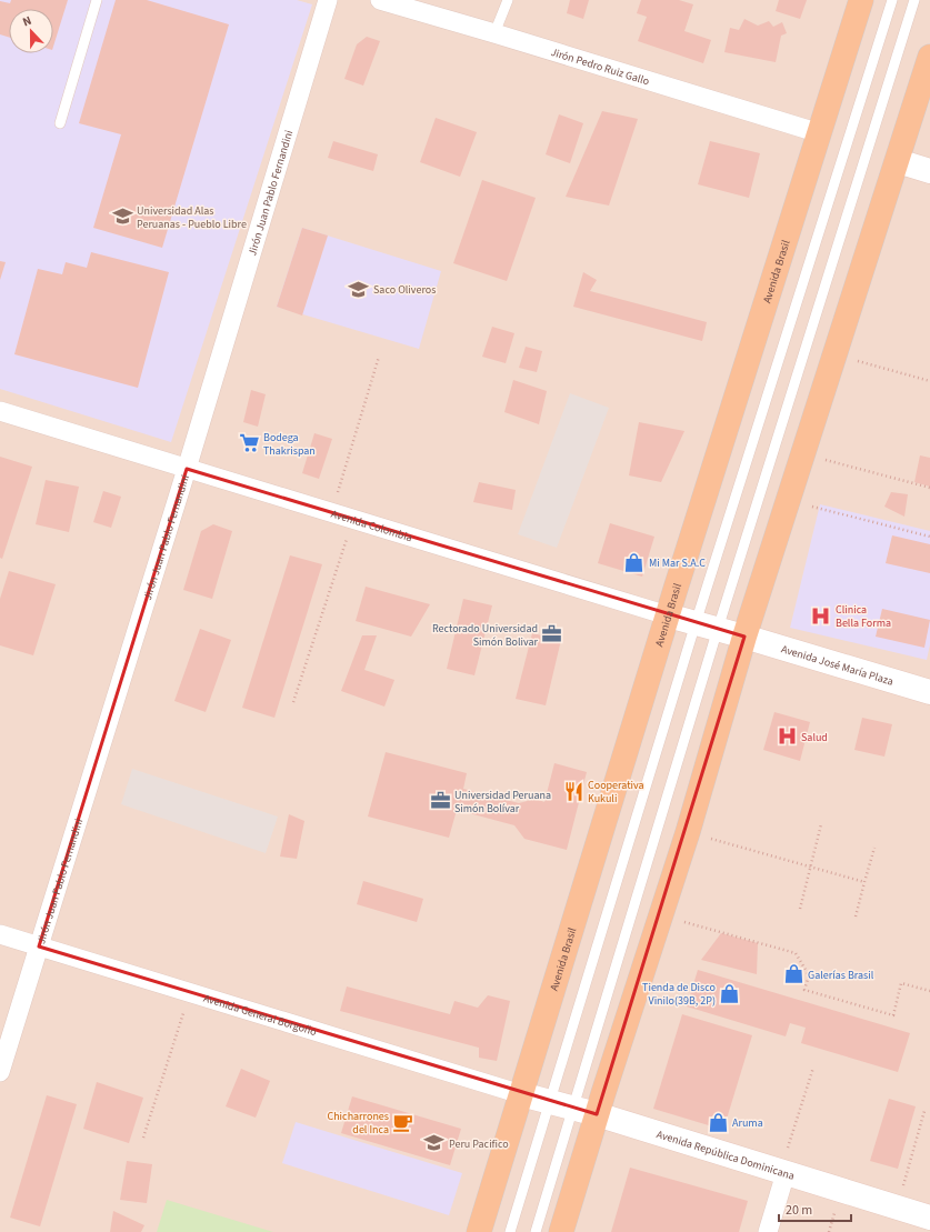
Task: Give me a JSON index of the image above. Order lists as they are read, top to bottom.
{
  "streets": {
    "main road": ["Avenida Brasil"],
    "street": [
      "Jirón Pedro Ruiz Gallo",
      "Jirón Juan Pablo Fernandini",
      "Avenida Colombia",
      "Avenida José María Plaza",
      "Avenida General Borgoño",
      "Avenida República Dominicana"
    ]
  },
  "crossings": [
    ["Jirón Pedro Ruiz Gallo", "Avenida Brasil"],
    ["Jirón Juan Pablo Fernandini", "Avenida Colombia"],
    ["Jirón Juan Pablo Fernandini", "Avenida General Borgoño"],
    ["Avenida Brasil", "Avenida Colombia"],
    ["Avenida Brasil", "Avenida General Borgoño"],
    ["Avenida Brasil", "Avenida República Dominicana"],
    ["Avenida Colombia", "Avenida José María Plaza"],
    ["Avenida General Borgoño", "Avenida República Dominicana"]
  ],
  "places": {
    "school or university": ["Universidad Alas Peruanas - Pueblo Libre", "Saco Oliveros", "Peru Pacifico"],
    "supermarket": ["Bodega Thakrispan"],
    "shop": [
      "Mi Mar S.A.C",
      "Galerías Brasil",
      "Tienda de Disco Vinilo(39B, 2P)",
      "Aruma"
    ],
    "hospital": ["Clinica Bella Forma", "Salud"],
    "office": ["Rectorado Universidad Simón Bolivar", "Universidad Peruana Simón Bolívar"],
    "restaurant": ["Cooperativa Kukuli"],
    "cafe": ["Chicharrones del Inca"]
  },
  "scale_bar": "20 m",
  "north": "top"
}
